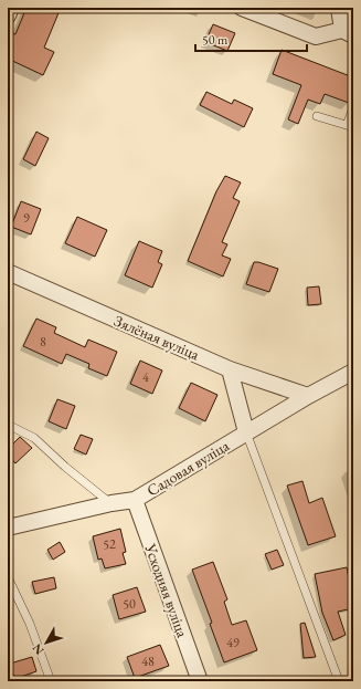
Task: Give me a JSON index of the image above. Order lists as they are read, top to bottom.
{
  "streets": {
    "street": ["Зялёная вуліца", "Садовая вуліца", "Усходняя вуліца"]
  },
  "crossings": [
    ["Зялёная вуліца", "Садовая вуліца"],
    ["Садовая вуліца", "Усходняя вуліца"]
  ],
  "house_numbers": [
    "9",
    "8",
    "4",
    "52",
    "50",
    "49",
    "48"
  ],
  "scale_bar": "50 m",
  "north": "bottom left"
}
